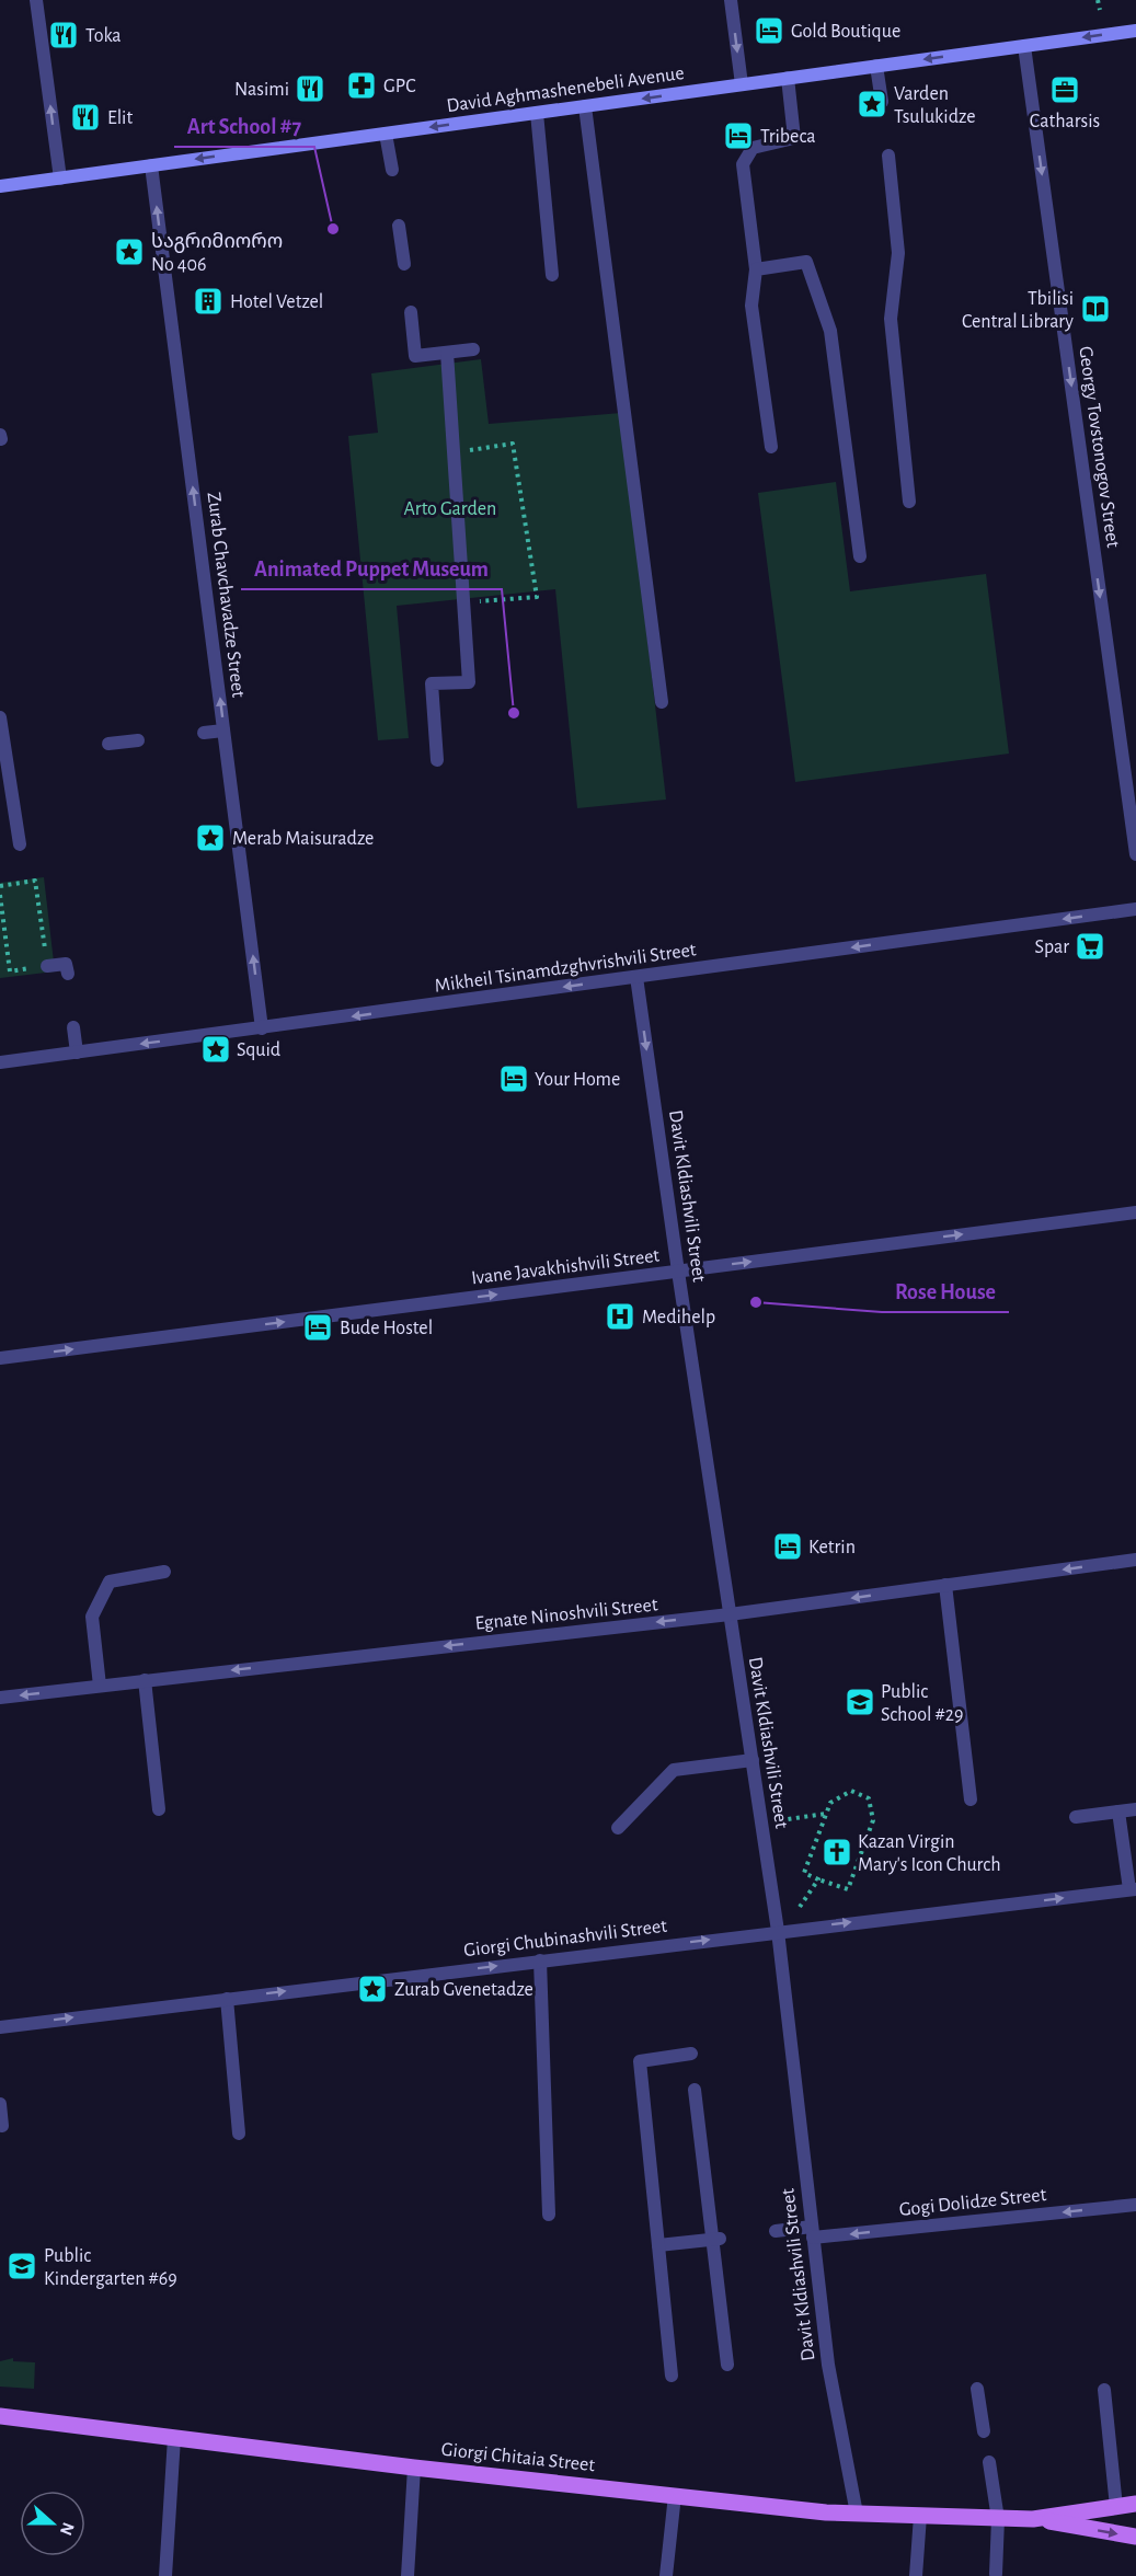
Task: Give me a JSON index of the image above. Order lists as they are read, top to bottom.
{
  "streets": {
    "main road": ["David Aghmashenebeli Avenue", "Giorgi Chitaia Street"],
    "street": [
      "Georgy Tovstonogov Street",
      "Zurab Chavchavadze Street",
      "Mikheil Tsinamdzghvrishvili Street",
      "Davit Kldiashvili Street",
      "Ivane Javakhishvili Street",
      "Egnate Ninoshvili Street",
      "Giorgi Chubinashvili Street",
      "Gogi Dolidze Street"
    ]
  },
  "crossings": [
    ["David Aghmashenebeli Avenue", "Georgy Tovstonogov Street"],
    ["David Aghmashenebeli Avenue", "Zurab Chavchavadze Street"],
    ["Zurab Chavchavadze Street", "Mikheil Tsinamdzghvrishvili Street"],
    ["Mikheil Tsinamdzghvrishvili Street", "Davit Kldiashvili Street"],
    ["Davit Kldiashvili Street", "Ivane Javakhishvili Street"],
    ["Davit Kldiashvili Street", "Egnate Ninoshvili Street"],
    ["Davit Kldiashvili Street", "Giorgi Chubinashvili Street"],
    ["Davit Kldiashvili Street", "Gogi Dolidze Street"],
    ["Davit Kldiashvili Street", "Giorgi Chitaia Street"]
  ],
  "one_way": [
    "David Aghmashenebeli Avenue",
    "Georgy Tovstonogov Street",
    "Zurab Chavchavadze Street",
    "Mikheil Tsinamdzghvrishvili Street",
    "Ivane Javakhishvili Street",
    "Egnate Ninoshvili Street",
    "Giorgi Chubinashvili Street",
    "Gogi Dolidze Street"
  ],
  "parks": ["Arto Garden"],
  "places": {
    "hotel": [
      "Gold Boutique",
      "Tribeca",
      "Your Home",
      "Bude Hostel",
      "Ketrin"
    ],
    "restaurant": ["Toka", "Nasimi", "Elit"],
    "pharmacy": ["GPC"],
    "office": ["Catharsis"],
    "place": [
      "Varden Tsulukidze",
      "საგრიმიორო No 406",
      "Merab Maisuradze",
      "Squid",
      "Zurab Gvenetadze"
    ],
    "other": ["Art School #7", "Animated Puppet Museum", "Rose House"],
    "building": ["Hotel Vetzel"],
    "library": ["Tbilisi Central Library"],
    "supermarket": ["Spar"],
    "hospital": ["Medihelp"],
    "school or university": ["Public School #29", "Public Kindergarten #69"],
    "church": ["Kazan Virgin Mary's Icon Church"]
  },
  "north": "right"
}
